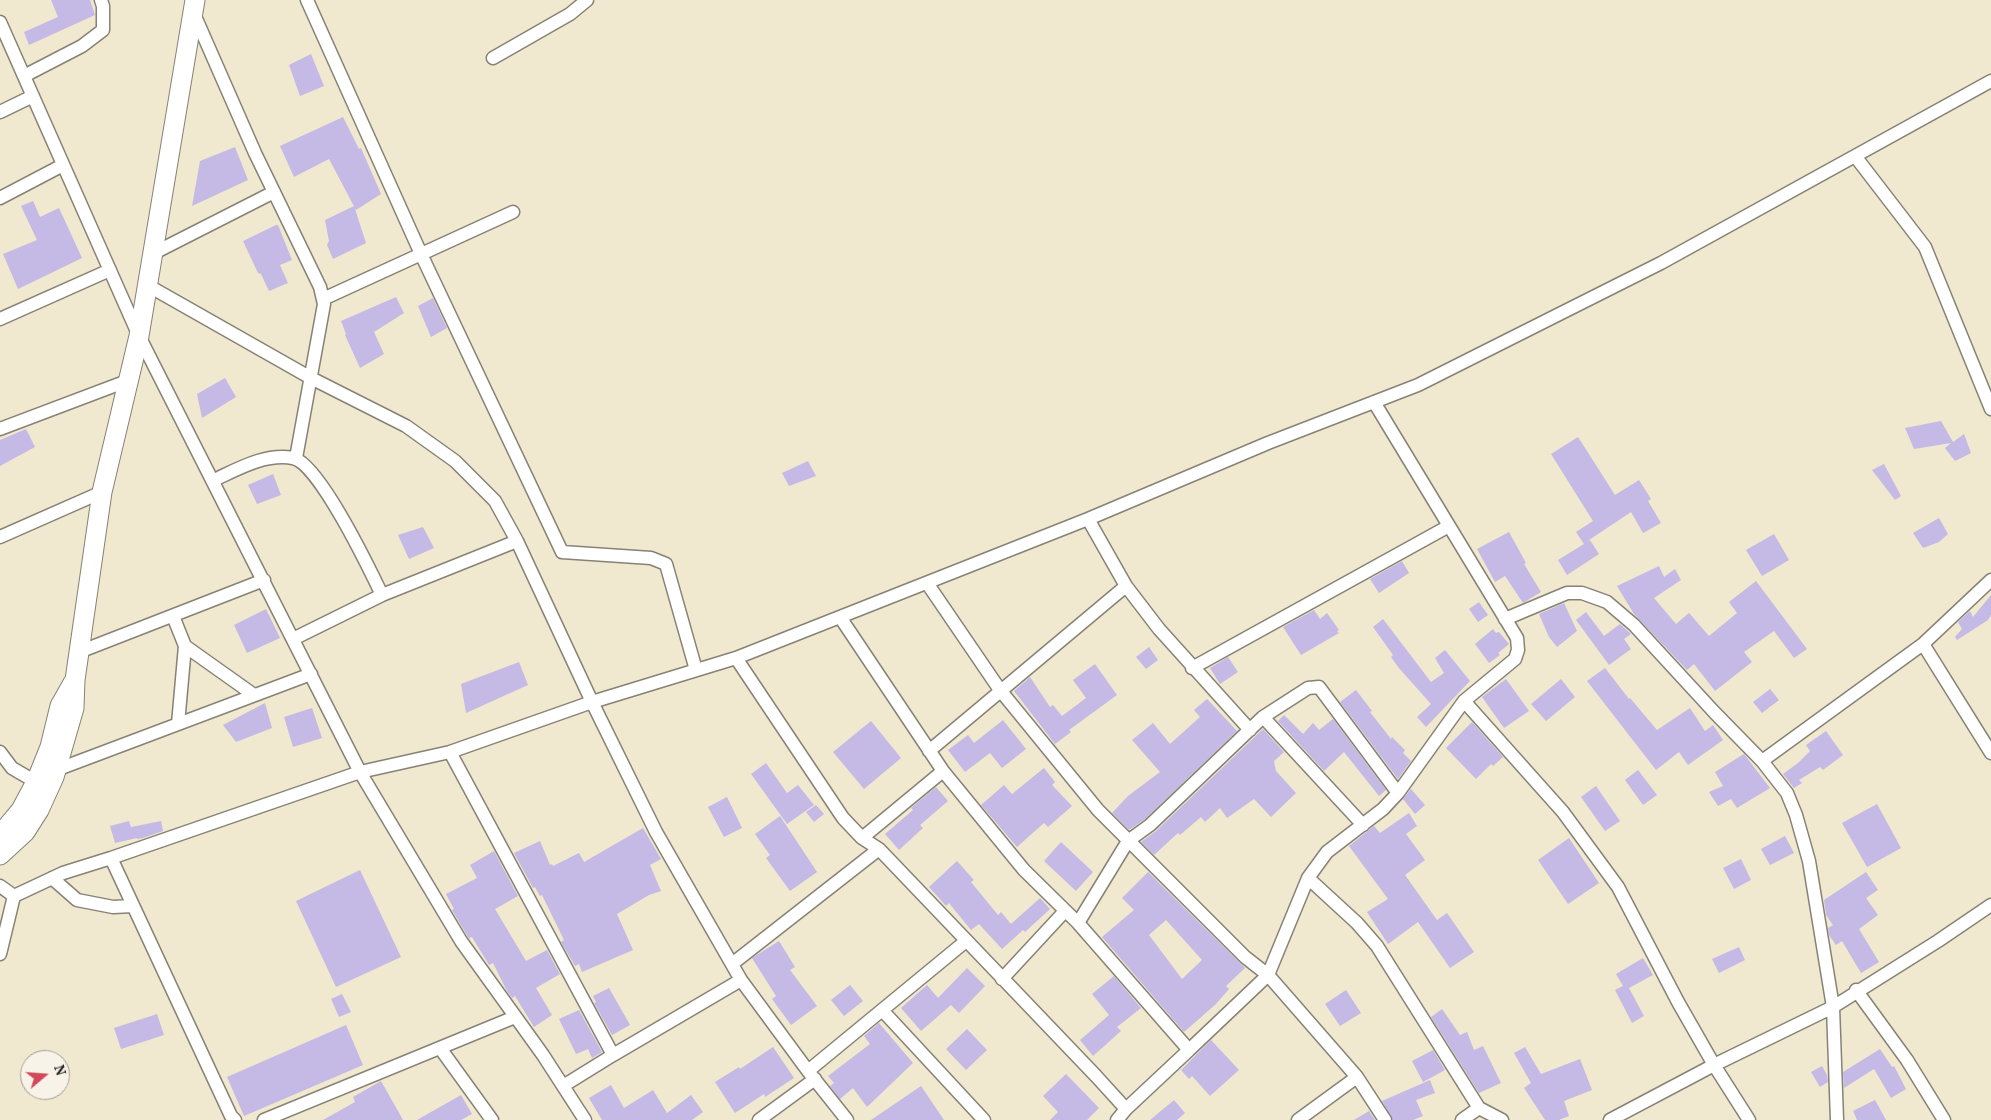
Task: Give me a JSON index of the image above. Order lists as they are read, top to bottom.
{
  "north": "right"
}
